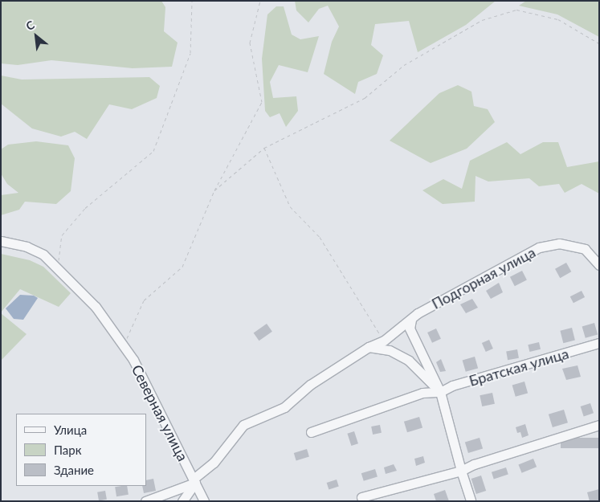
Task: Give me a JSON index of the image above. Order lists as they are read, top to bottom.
{
  "streets": {
    "street": ["Подгорная улица", "Братская улица", "Северная улица"]
  },
  "crossings": [
    ["Подгорная улица", "Северная улица"]
  ],
  "legend": ["Улица", "Парк", "Здание"],
  "north": "top left"
}
